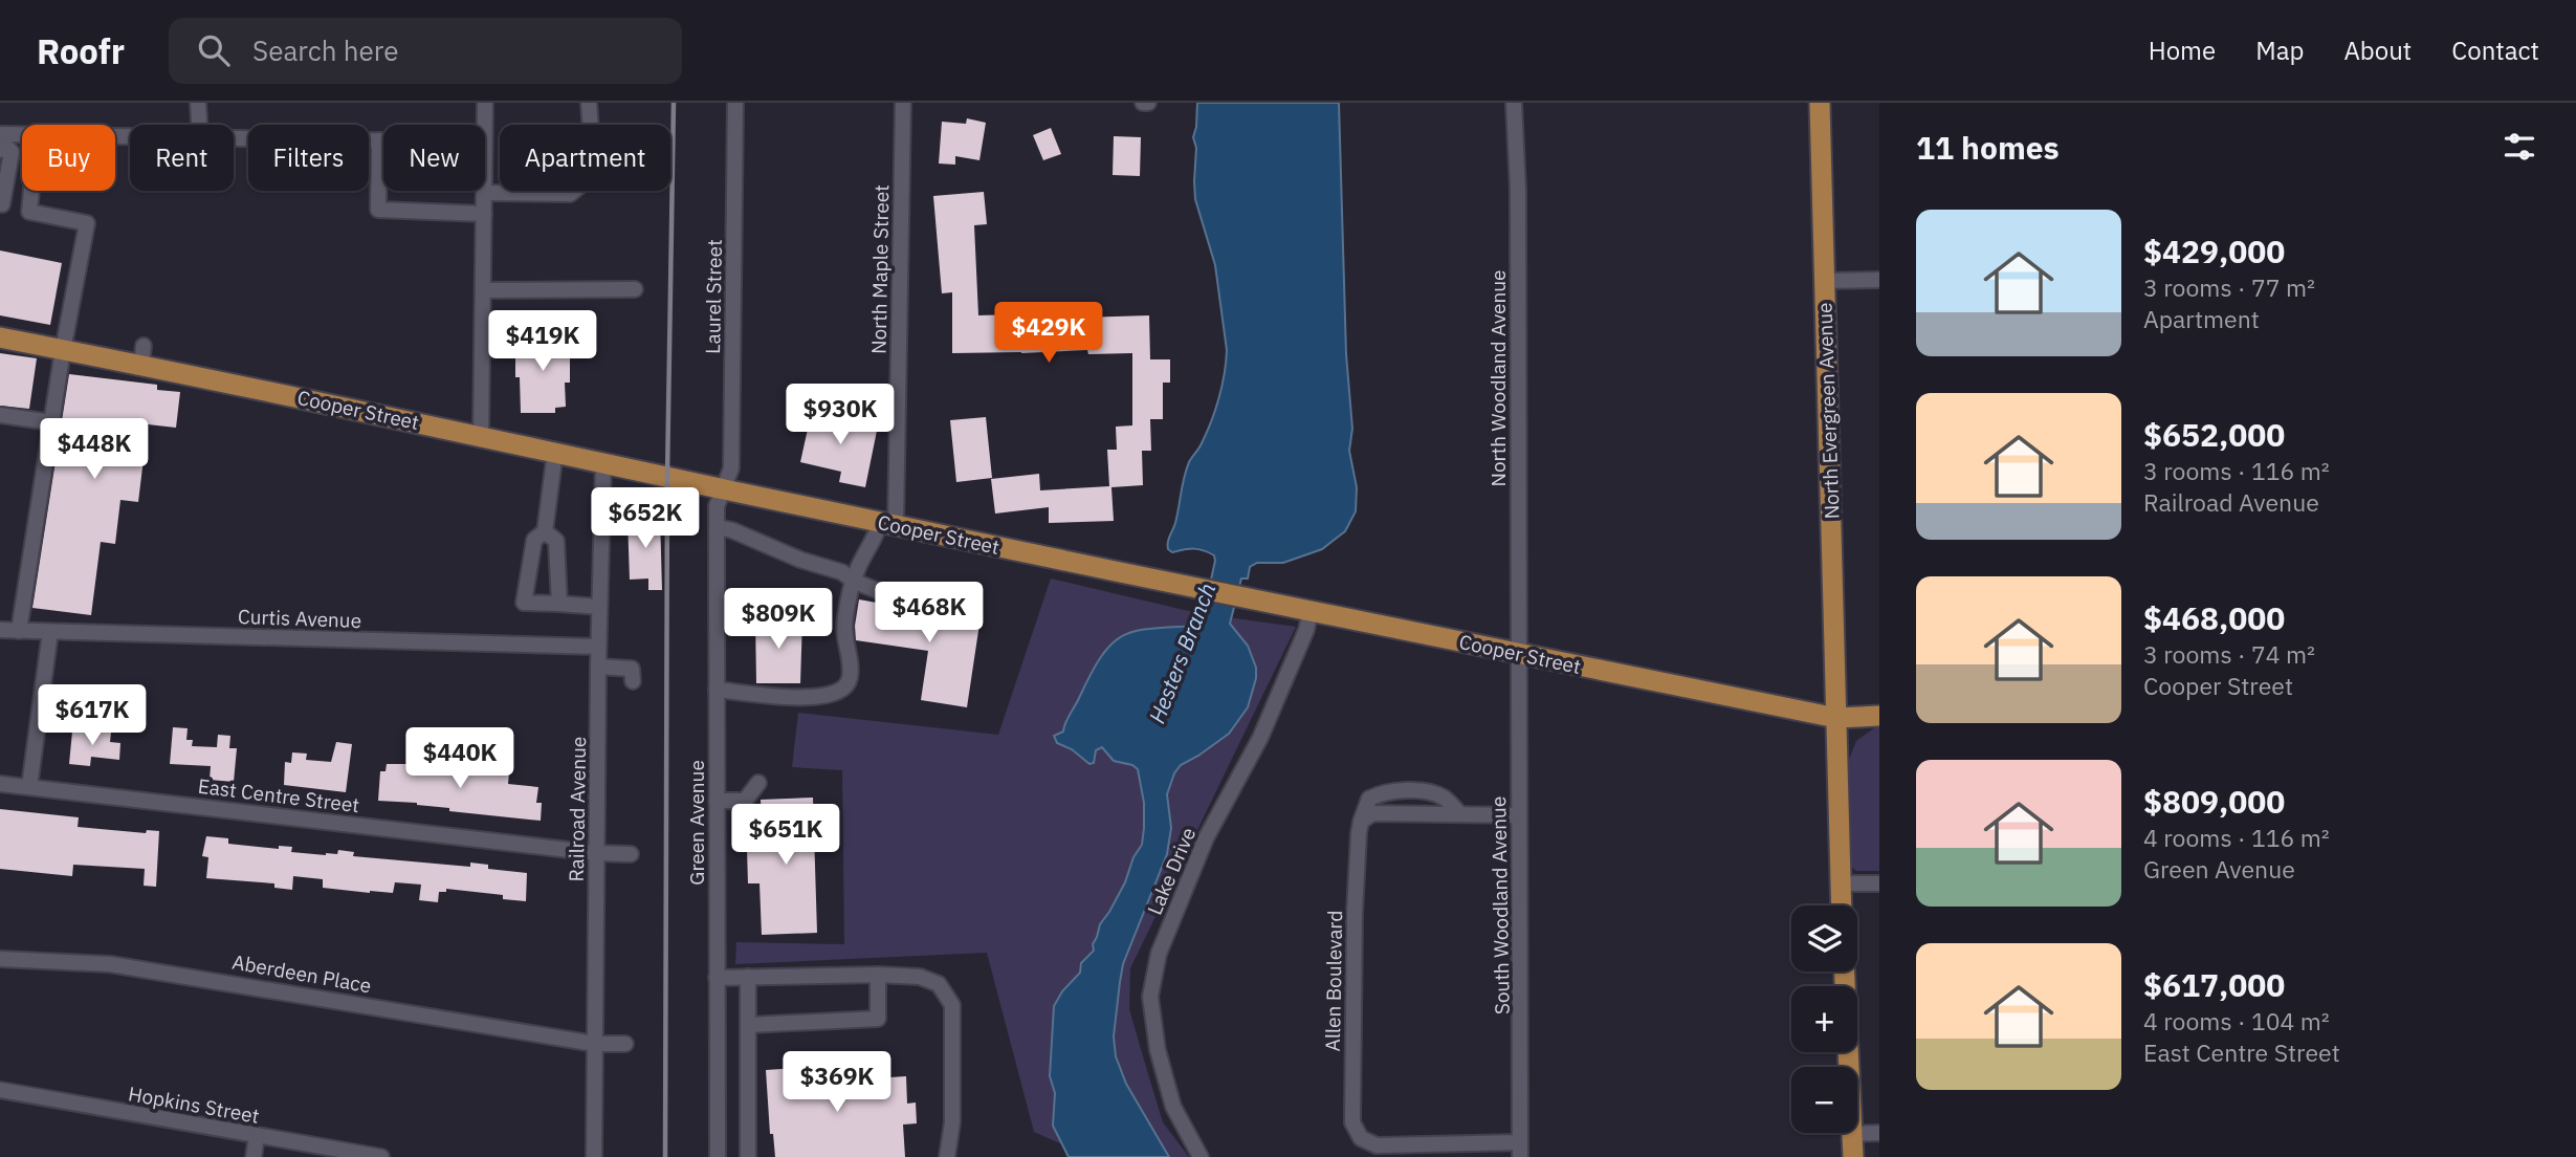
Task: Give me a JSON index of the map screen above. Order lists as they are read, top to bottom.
{
  "streets": {
    "main road": ["Cooper Street", "North Evergreen Avenue"],
    "street": [
      "North Maple Street",
      "Laurel Street",
      "North Woodland Avenue",
      "Curtis Avenue",
      "East Centre Street",
      "Railroad Avenue",
      "Green Avenue",
      "Lake Drive",
      "South Woodland Avenue",
      "Aberdeen Place",
      "Allen Boulevard",
      "Hopkins Street"
    ]
  },
  "crossings": [
    ["North Maple Street", "Cooper Street"],
    ["Laurel Street", "Cooper Street"],
    ["Laurel Street", "Green Avenue"],
    ["North Woodland Avenue", "Cooper Street"],
    ["North Woodland Avenue", "South Woodland Avenue"],
    ["Cooper Street", "North Evergreen Avenue"],
    ["Cooper Street", "Railroad Avenue"],
    ["Cooper Street", "Green Avenue"],
    ["Cooper Street", "Lake Drive"],
    ["Cooper Street", "South Woodland Avenue"],
    ["Curtis Avenue", "Railroad Avenue"],
    ["East Centre Street", "Railroad Avenue"],
    ["Railroad Avenue", "Aberdeen Place"],
    ["South Woodland Avenue", "Allen Boulevard"]
  ],
  "water": ["Hesters Branch"],
  "page": {
    "header": "Roofr",
    "search": "Search here",
    "nav": [
      "Home",
      "Map",
      "About",
      "Contact"
    ],
    "heading": "11 homes",
    "chip": [
      "Buy",
      "Rent",
      "Filters",
      "New",
      "Apartment"
    ],
    "list": [
      {
        "name": "$429,000",
        "note": "3 rooms · 77 m² · Apartment"
      },
      {
        "name": "$652,000",
        "note": "3 rooms · 116 m² · Railroad Avenue"
      },
      {
        "name": "$468,000",
        "note": "3 rooms · 74 m² · Cooper Street"
      },
      {
        "name": "$809,000",
        "note": "4 rooms · 116 m² · Green Avenue"
      },
      {
        "name": "$617,000",
        "note": "4 rooms · 104 m² · East Centre Street"
      }
    ],
    "price": [
      "$429K",
      "$419K",
      "$930K",
      "$448K",
      "$652K",
      "$468K",
      "$809K",
      "$617K",
      "$440K",
      "$651K",
      "$369K"
    ],
    "map_buttons": ["+", "−"]
  }
}
